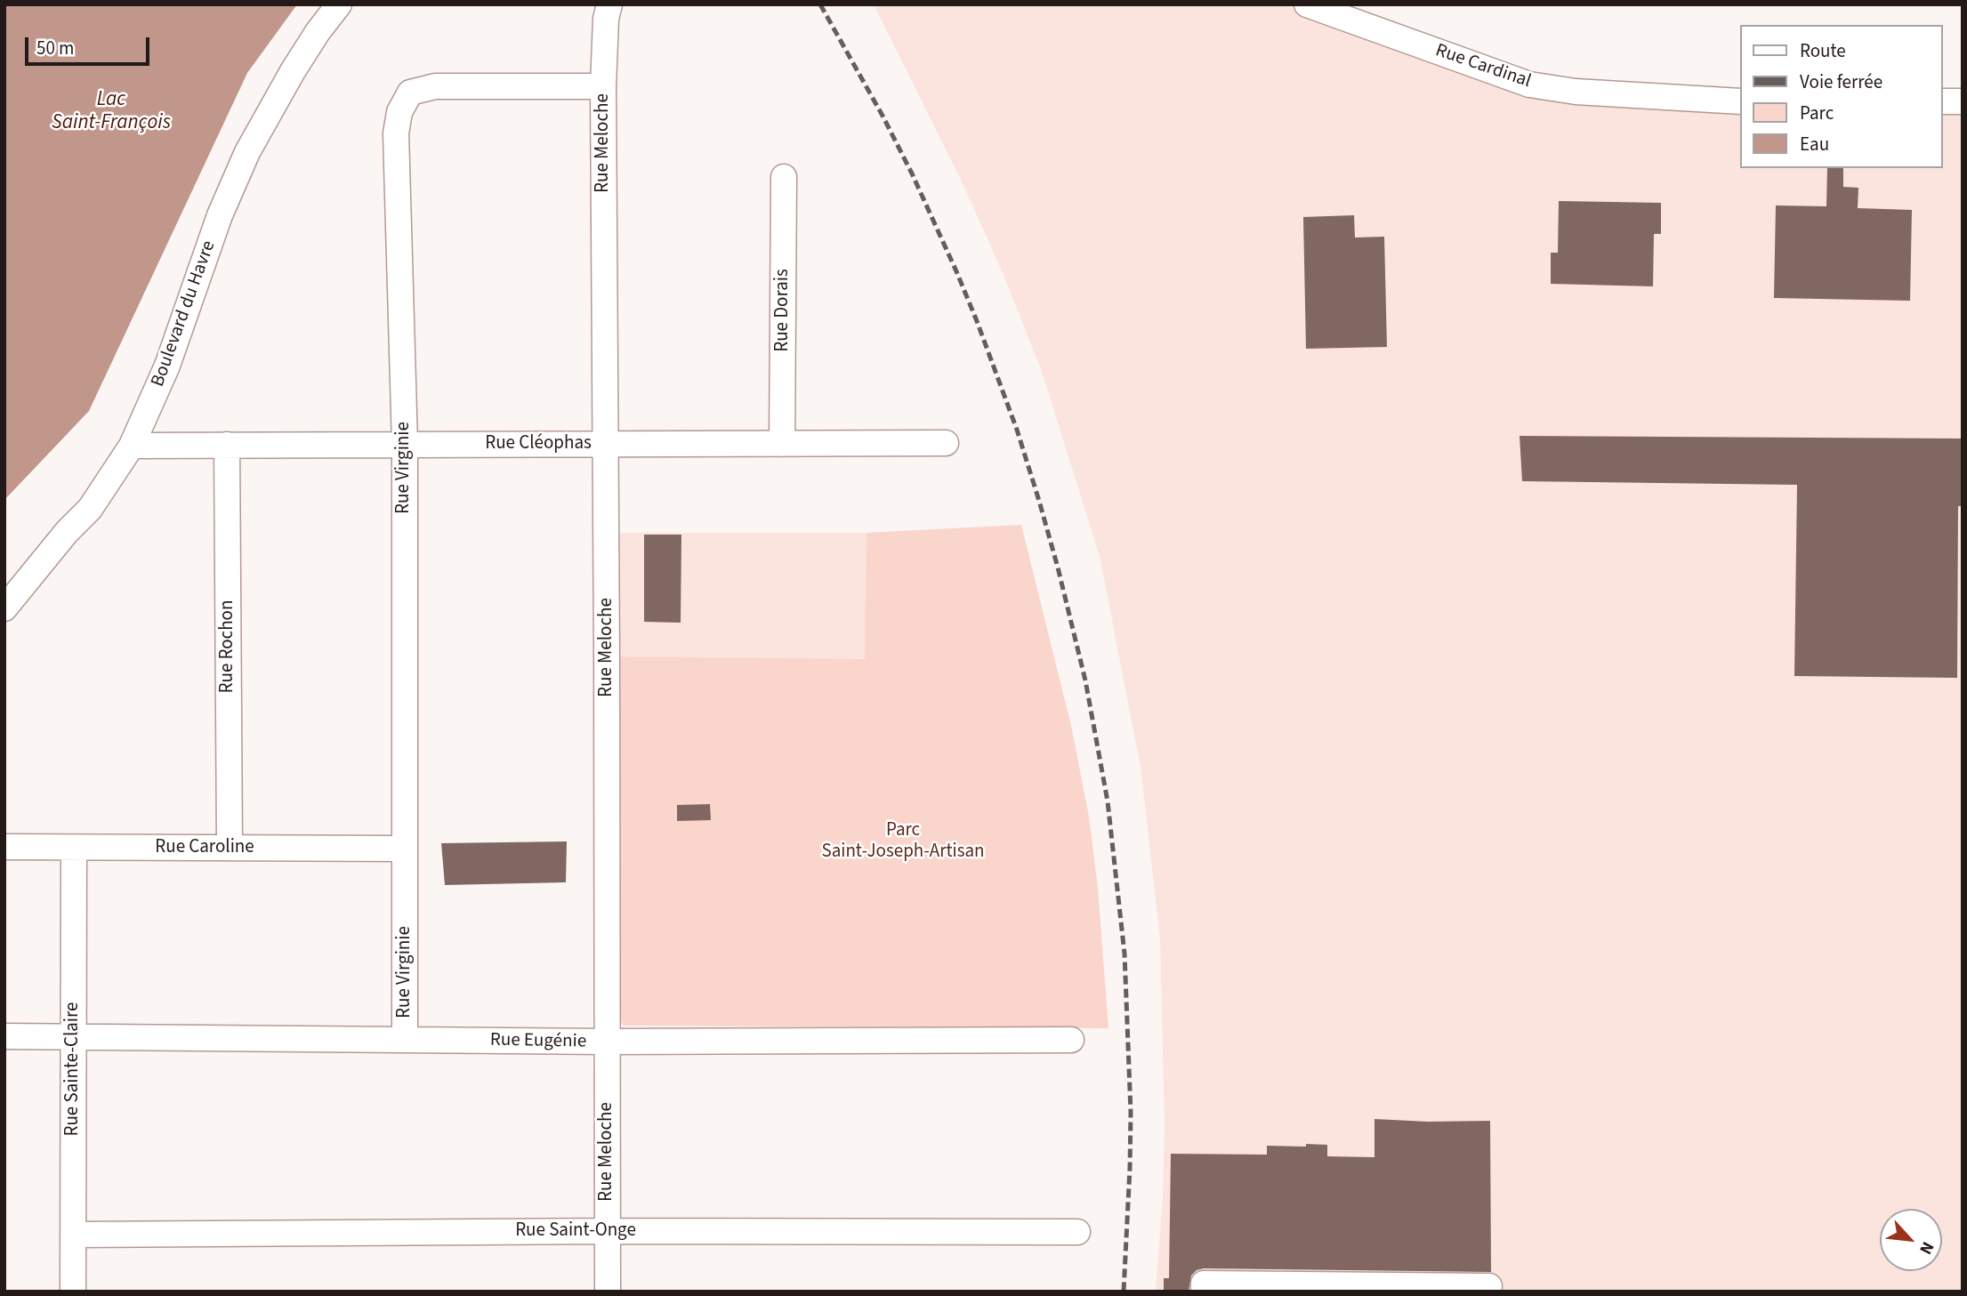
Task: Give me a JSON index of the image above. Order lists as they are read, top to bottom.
{
  "streets": {
    "street": [
      "Rue Cardinal",
      "Rue Meloche",
      "Rue Dorais",
      "Boulevard du Havre",
      "Rue Cléophas",
      "Rue Virginie",
      "Rue Rochon",
      "Rue Caroline",
      "Rue Eugénie",
      "Rue Sainte-Claire",
      "Rue Saint-Onge"
    ]
  },
  "crossings": [
    ["Rue Meloche", "Rue Cléophas"],
    ["Rue Meloche", "Rue Virginie"],
    ["Rue Meloche", "Rue Eugénie"],
    ["Rue Meloche", "Rue Saint-Onge"],
    ["Rue Dorais", "Rue Cléophas"],
    ["Boulevard du Havre", "Rue Cléophas"],
    ["Rue Cléophas", "Rue Virginie"],
    ["Rue Cléophas", "Rue Rochon"],
    ["Rue Virginie", "Rue Caroline"],
    ["Rue Virginie", "Rue Eugénie"],
    ["Rue Rochon", "Rue Caroline"],
    ["Rue Caroline", "Rue Sainte-Claire"],
    ["Rue Eugénie", "Rue Sainte-Claire"],
    ["Rue Sainte-Claire", "Rue Saint-Onge"]
  ],
  "water": ["Lac Saint-François"],
  "parks": ["Parc Saint-Joseph-Artisan"],
  "legend": [
    "Route",
    "Voie ferrée",
    "Parc",
    "Eau"
  ],
  "scale_bar": "50 m",
  "north": "bottom right"
}
